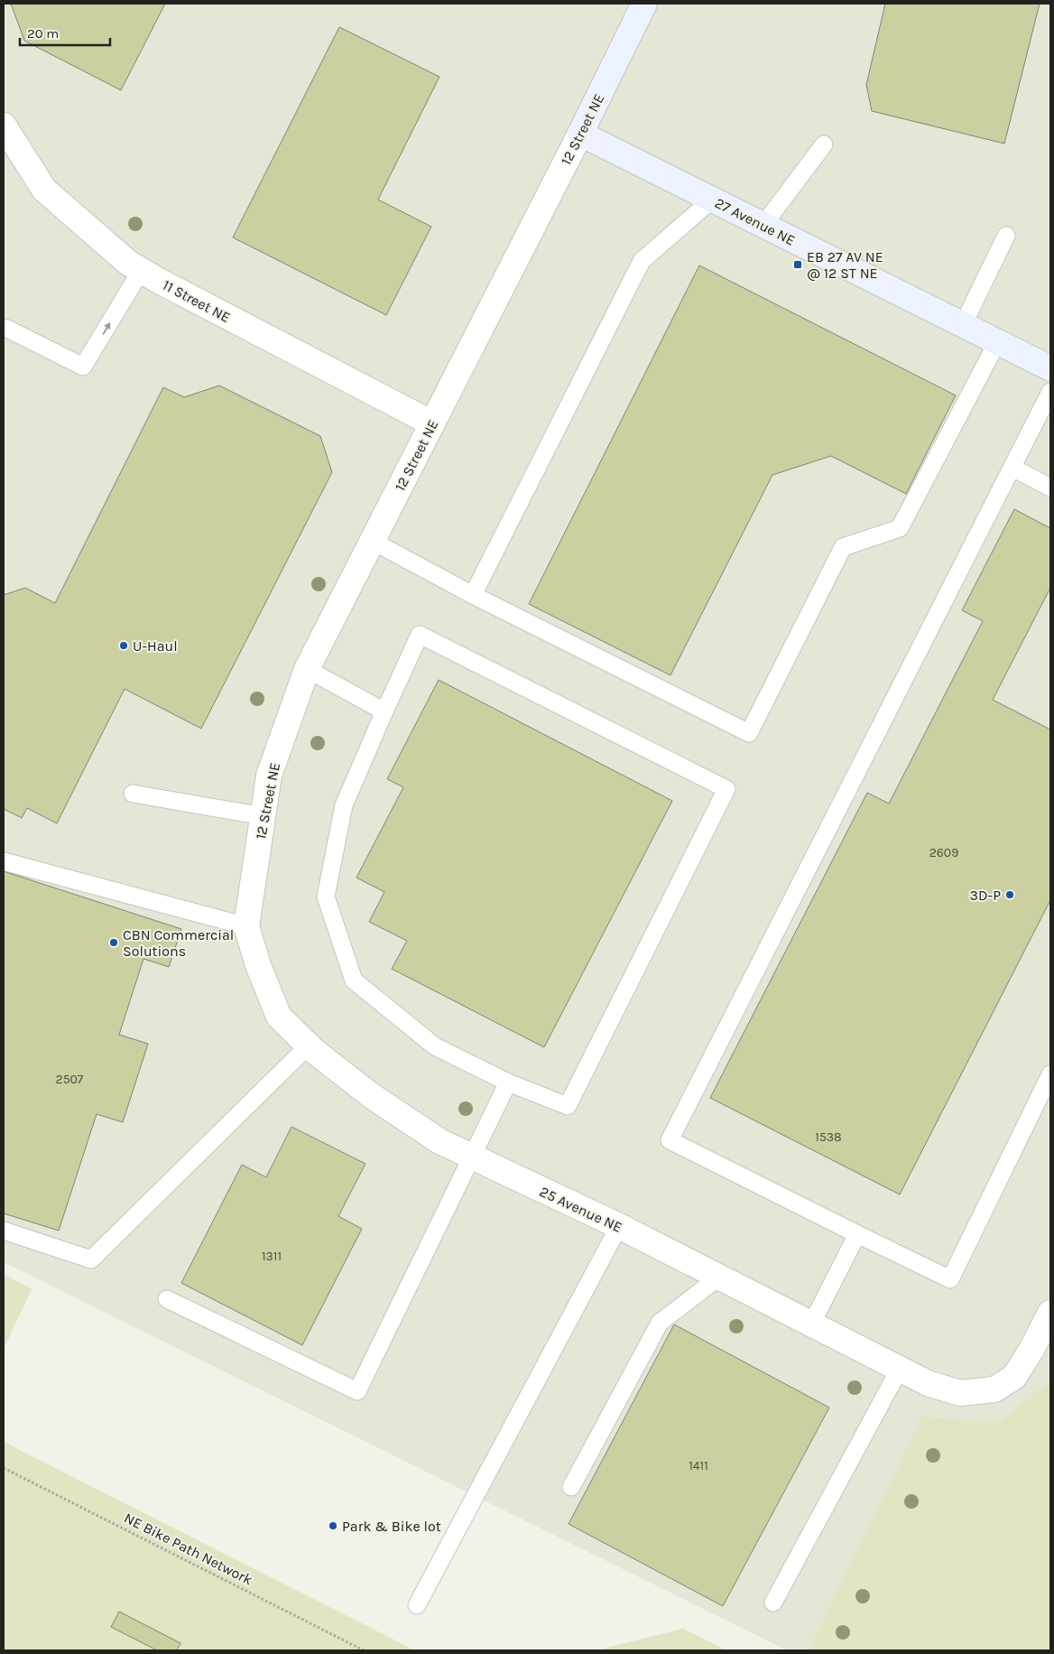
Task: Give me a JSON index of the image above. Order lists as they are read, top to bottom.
{
  "streets": {
    "street": [
      "12 Street NE",
      "27 Avenue NE",
      "11 Street NE",
      "25 Avenue NE"
    ],
    "path": ["NE Bike Path Network"]
  },
  "crossings": [
    ["12 Street NE", "27 Avenue NE"],
    ["12 Street NE", "11 Street NE"],
    ["12 Street NE", "25 Avenue NE"]
  ],
  "places": {
    "transit": ["EB 27 AV NE @ 12 ST NE"],
    "other": [
      "U-Haul",
      "3D-P",
      "CBN Commercial Solutions",
      "Park & Bike lot"
    ]
  },
  "house_numbers": [
    "2609",
    "2507",
    "1538",
    "1311",
    "1411"
  ],
  "scale_bar": "20 m"
}
